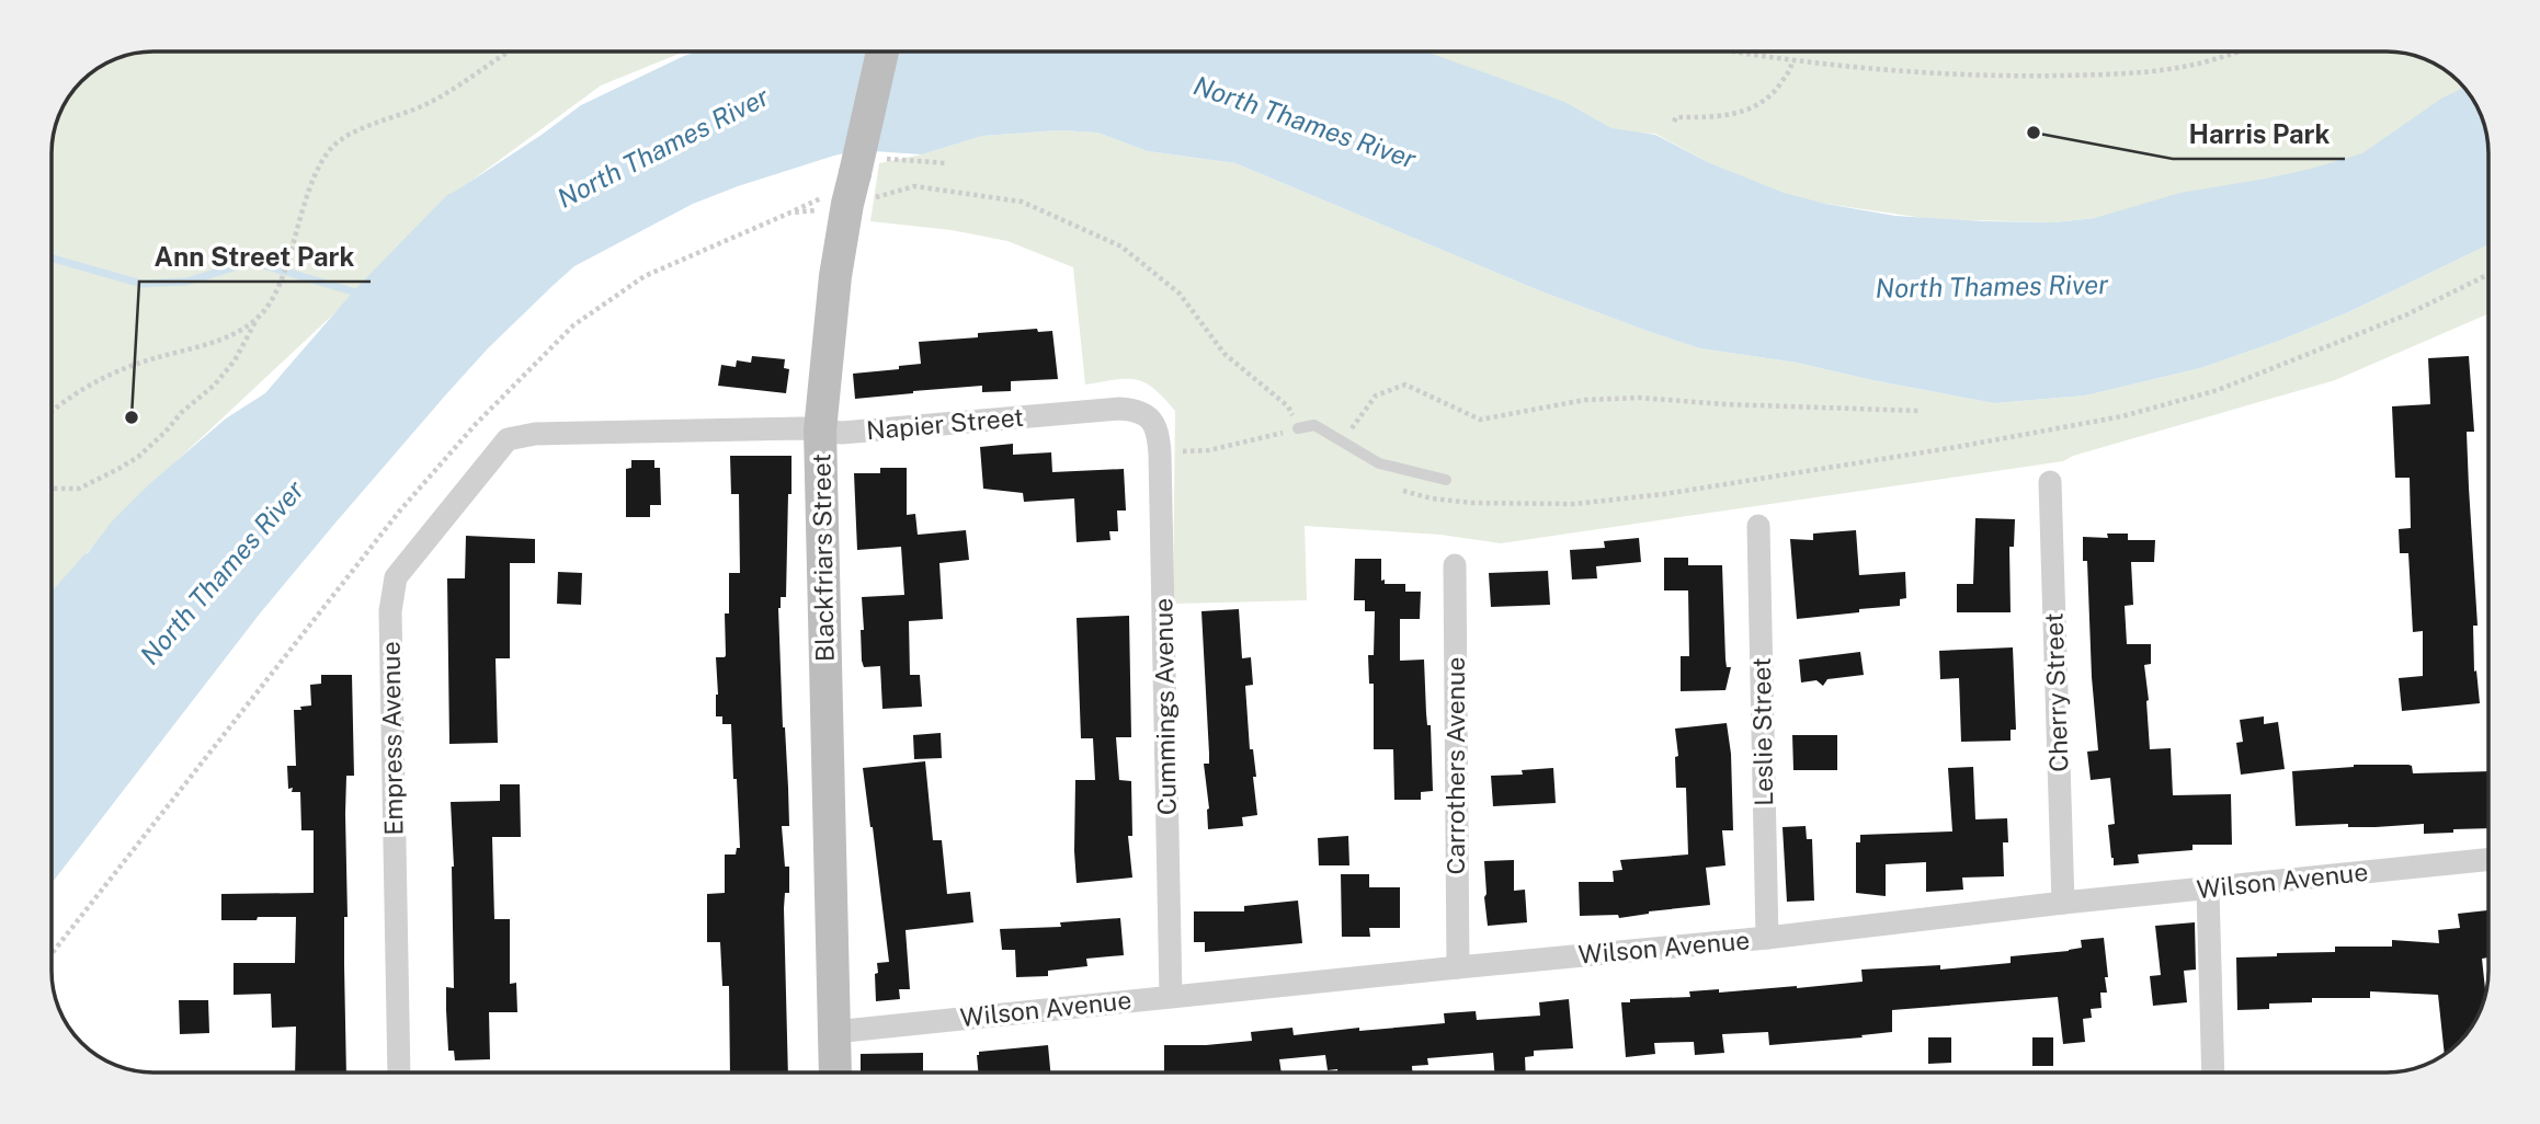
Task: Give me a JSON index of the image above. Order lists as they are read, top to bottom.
{
  "streets": {
    "street": [
      "Napier Street",
      "Blackfriars Street",
      "Cherry Street",
      "Cummings Avenue",
      "Leslie Street",
      "Empress Avenue",
      "Carrothers Avenue",
      "Wilson Avenue"
    ]
  },
  "crossings": [
    ["Napier Street", "Blackfriars Street"],
    ["Napier Street", "Cummings Avenue"],
    ["Napier Street", "Empress Avenue"],
    ["Blackfriars Street", "Wilson Avenue"],
    ["Cherry Street", "Wilson Avenue"],
    ["Cummings Avenue", "Wilson Avenue"],
    ["Leslie Street", "Wilson Avenue"],
    ["Carrothers Avenue", "Wilson Avenue"]
  ],
  "water": ["North Thames River"],
  "places": ["Harris Park", "Ann Street Park"]
}
